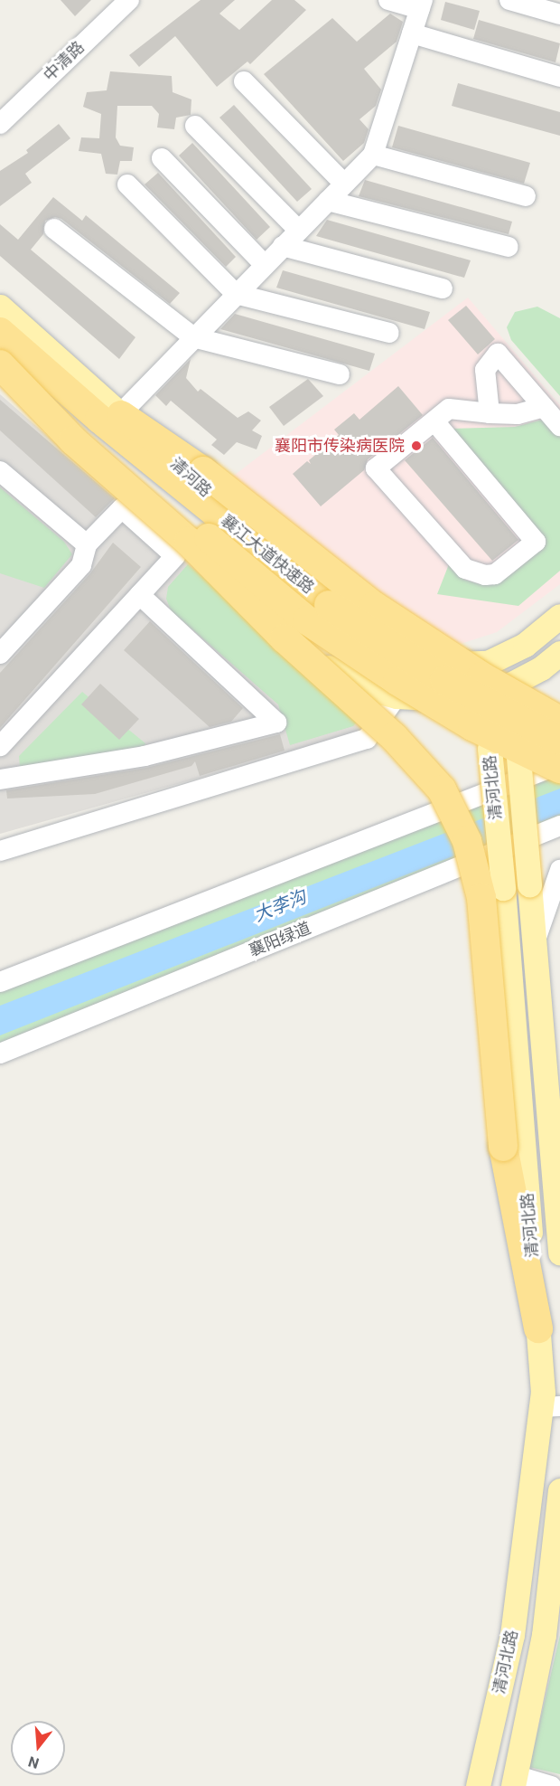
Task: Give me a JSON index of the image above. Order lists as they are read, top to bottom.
{
  "streets": {
    "highway": ["襄江大道快速路"],
    "main road": ["清河路", "清河北路"],
    "street": ["中清路", "襄阳绿道"]
  },
  "crossings": [
    ["清河路", "清河北路"]
  ],
  "water": ["大李沟"],
  "places": ["襄阳市传染病医院"],
  "north": "bottom"
}
